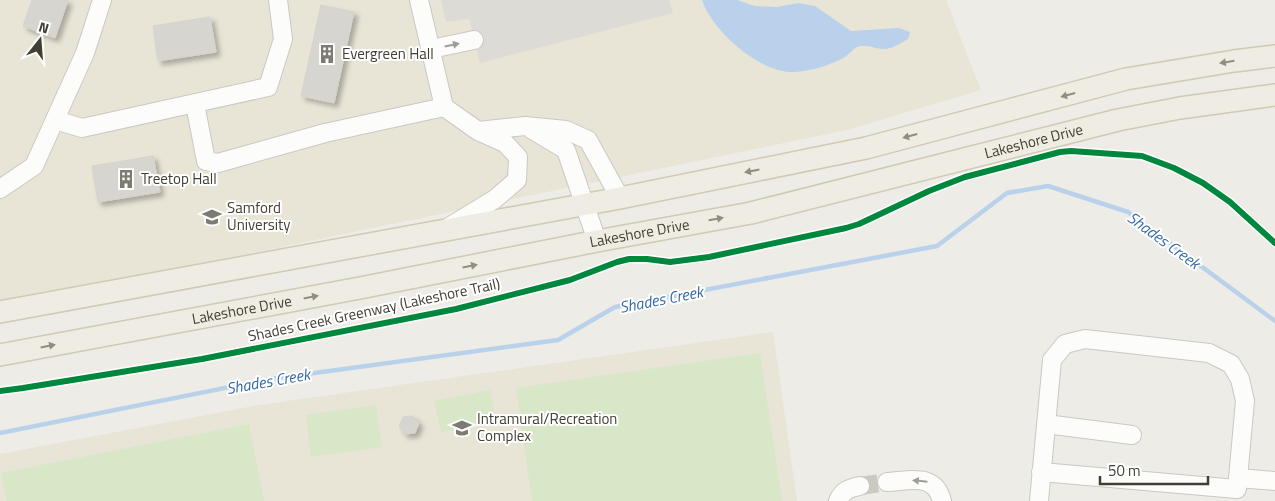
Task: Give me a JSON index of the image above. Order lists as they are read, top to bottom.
{
  "streets": {
    "main road": ["Lakeshore Drive"],
    "cycle path": ["Shades Creek Greenway (Lakeshore Trail)"]
  },
  "water": ["Shades Creek"],
  "places": {
    "building": ["Evergreen Hall", "Treetop Hall"],
    "school or university": ["Samford University", "Intramural/Recreation Complex"]
  },
  "scale_bar": "50 m",
  "north": "top"
}
